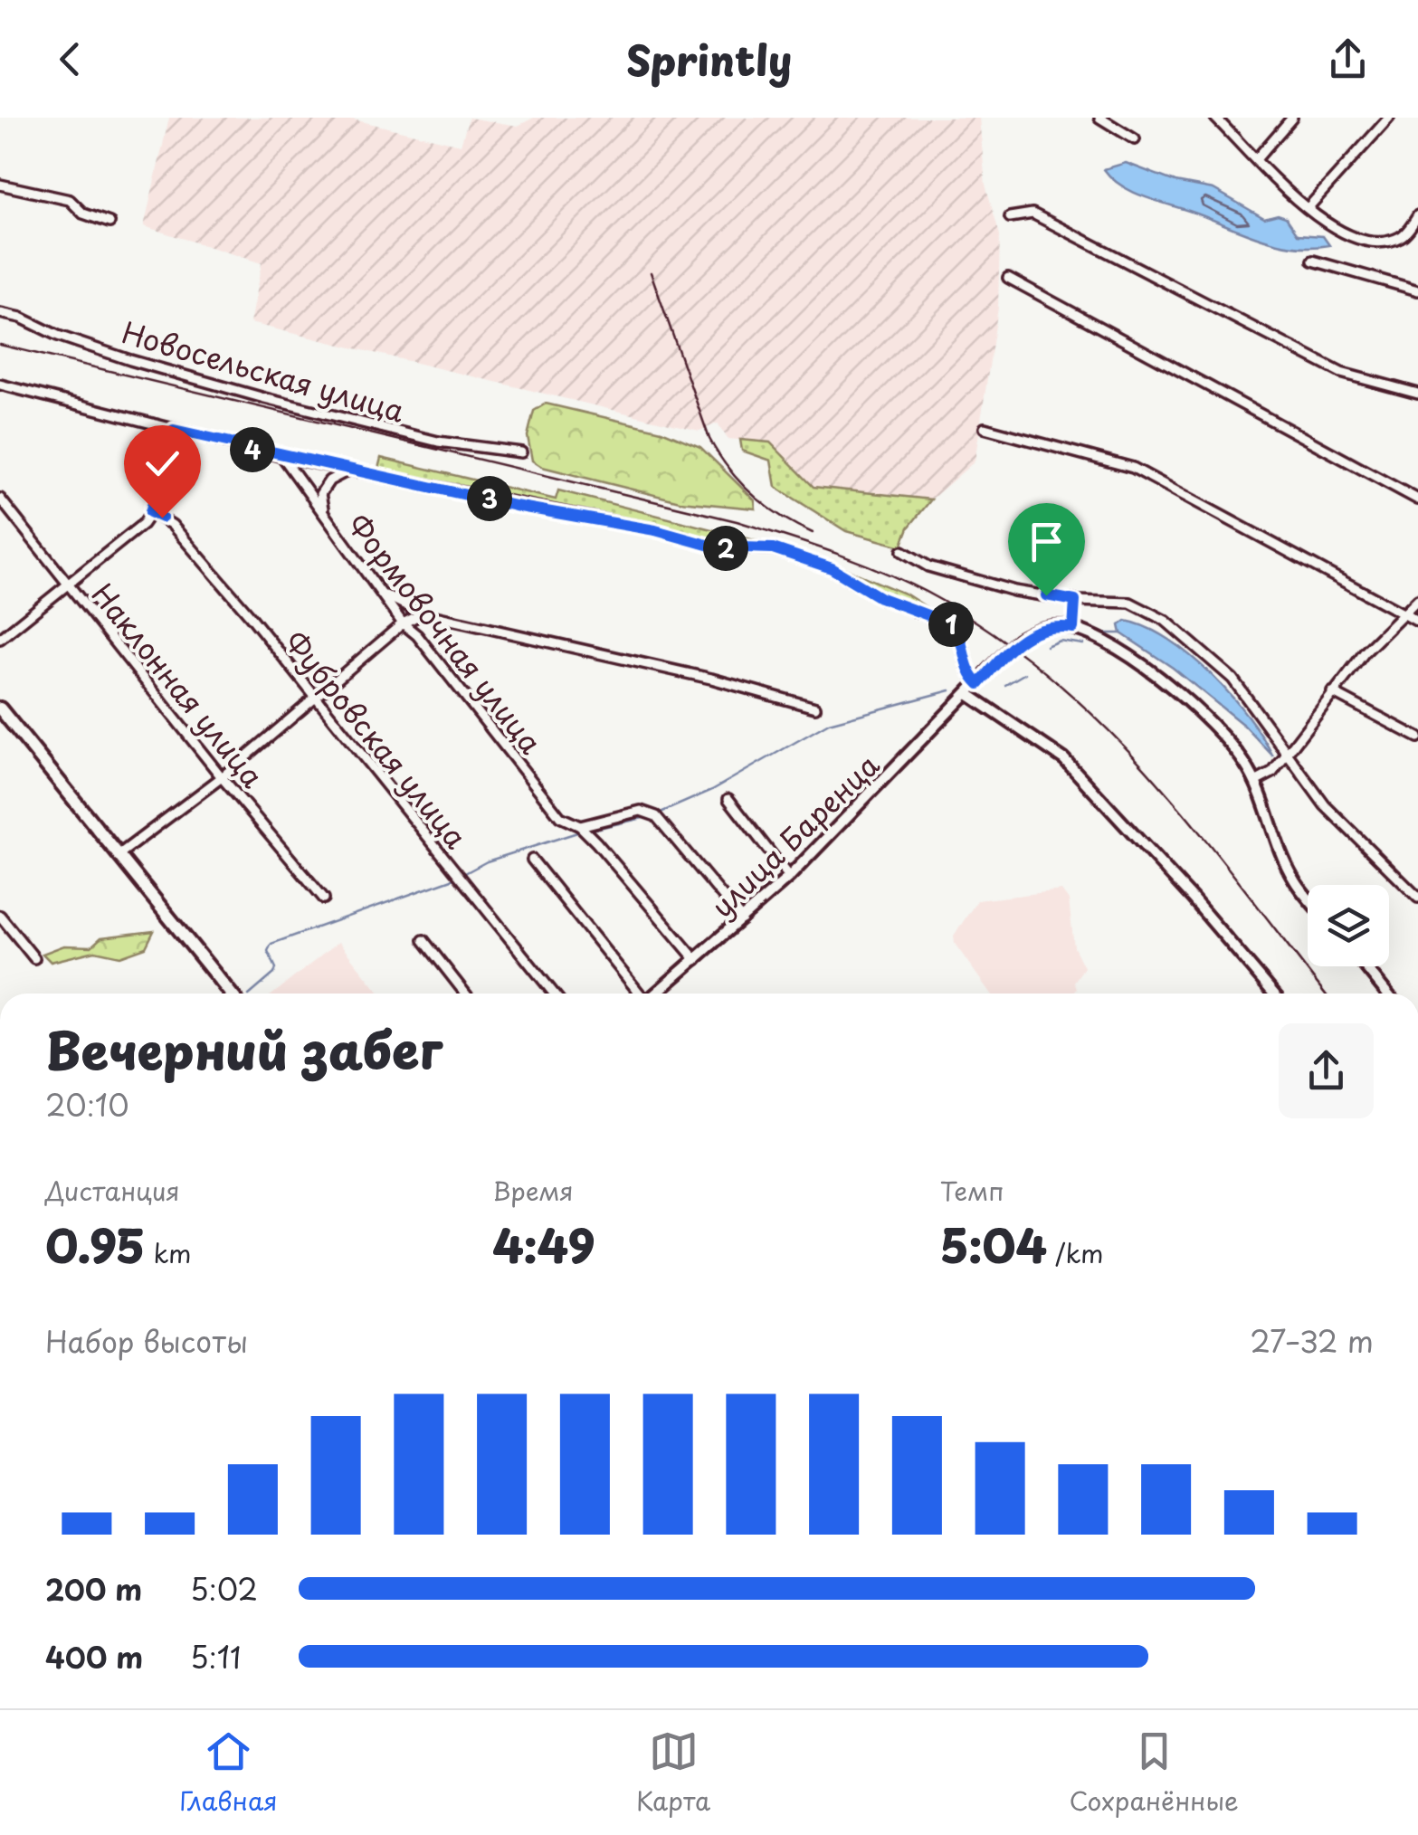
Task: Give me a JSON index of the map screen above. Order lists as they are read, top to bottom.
{
  "streets": {
    "street": [
      "Новосельская улица",
      "Формовочная улица",
      "Наклонная улица",
      "Фубровская улица",
      "улица Баренца"
    ]
  },
  "crossings": [
    ["Формовочная улица", "улица Баренца"]
  ],
  "page": {
    "header": "Sprintly",
    "pins": [
      "4",
      "3",
      "2",
      "1"
    ],
    "heading": ["Вечерний забег", "20:10"],
    "stats": [
      ["Дистанция", "0.95 km"],
      ["Время", "4:49"],
      ["Темп", "5:04 /km"]
    ],
    "chart": ["Набор высоты", "27–32 m"],
    "list": [
      {
        "name": "200 m",
        "note": "5:02"
      },
      {
        "name": "400 m",
        "note": "5:11"
      }
    ],
    "tabs": ["Главная", "Карта", "Сохранённые"]
  }
}
